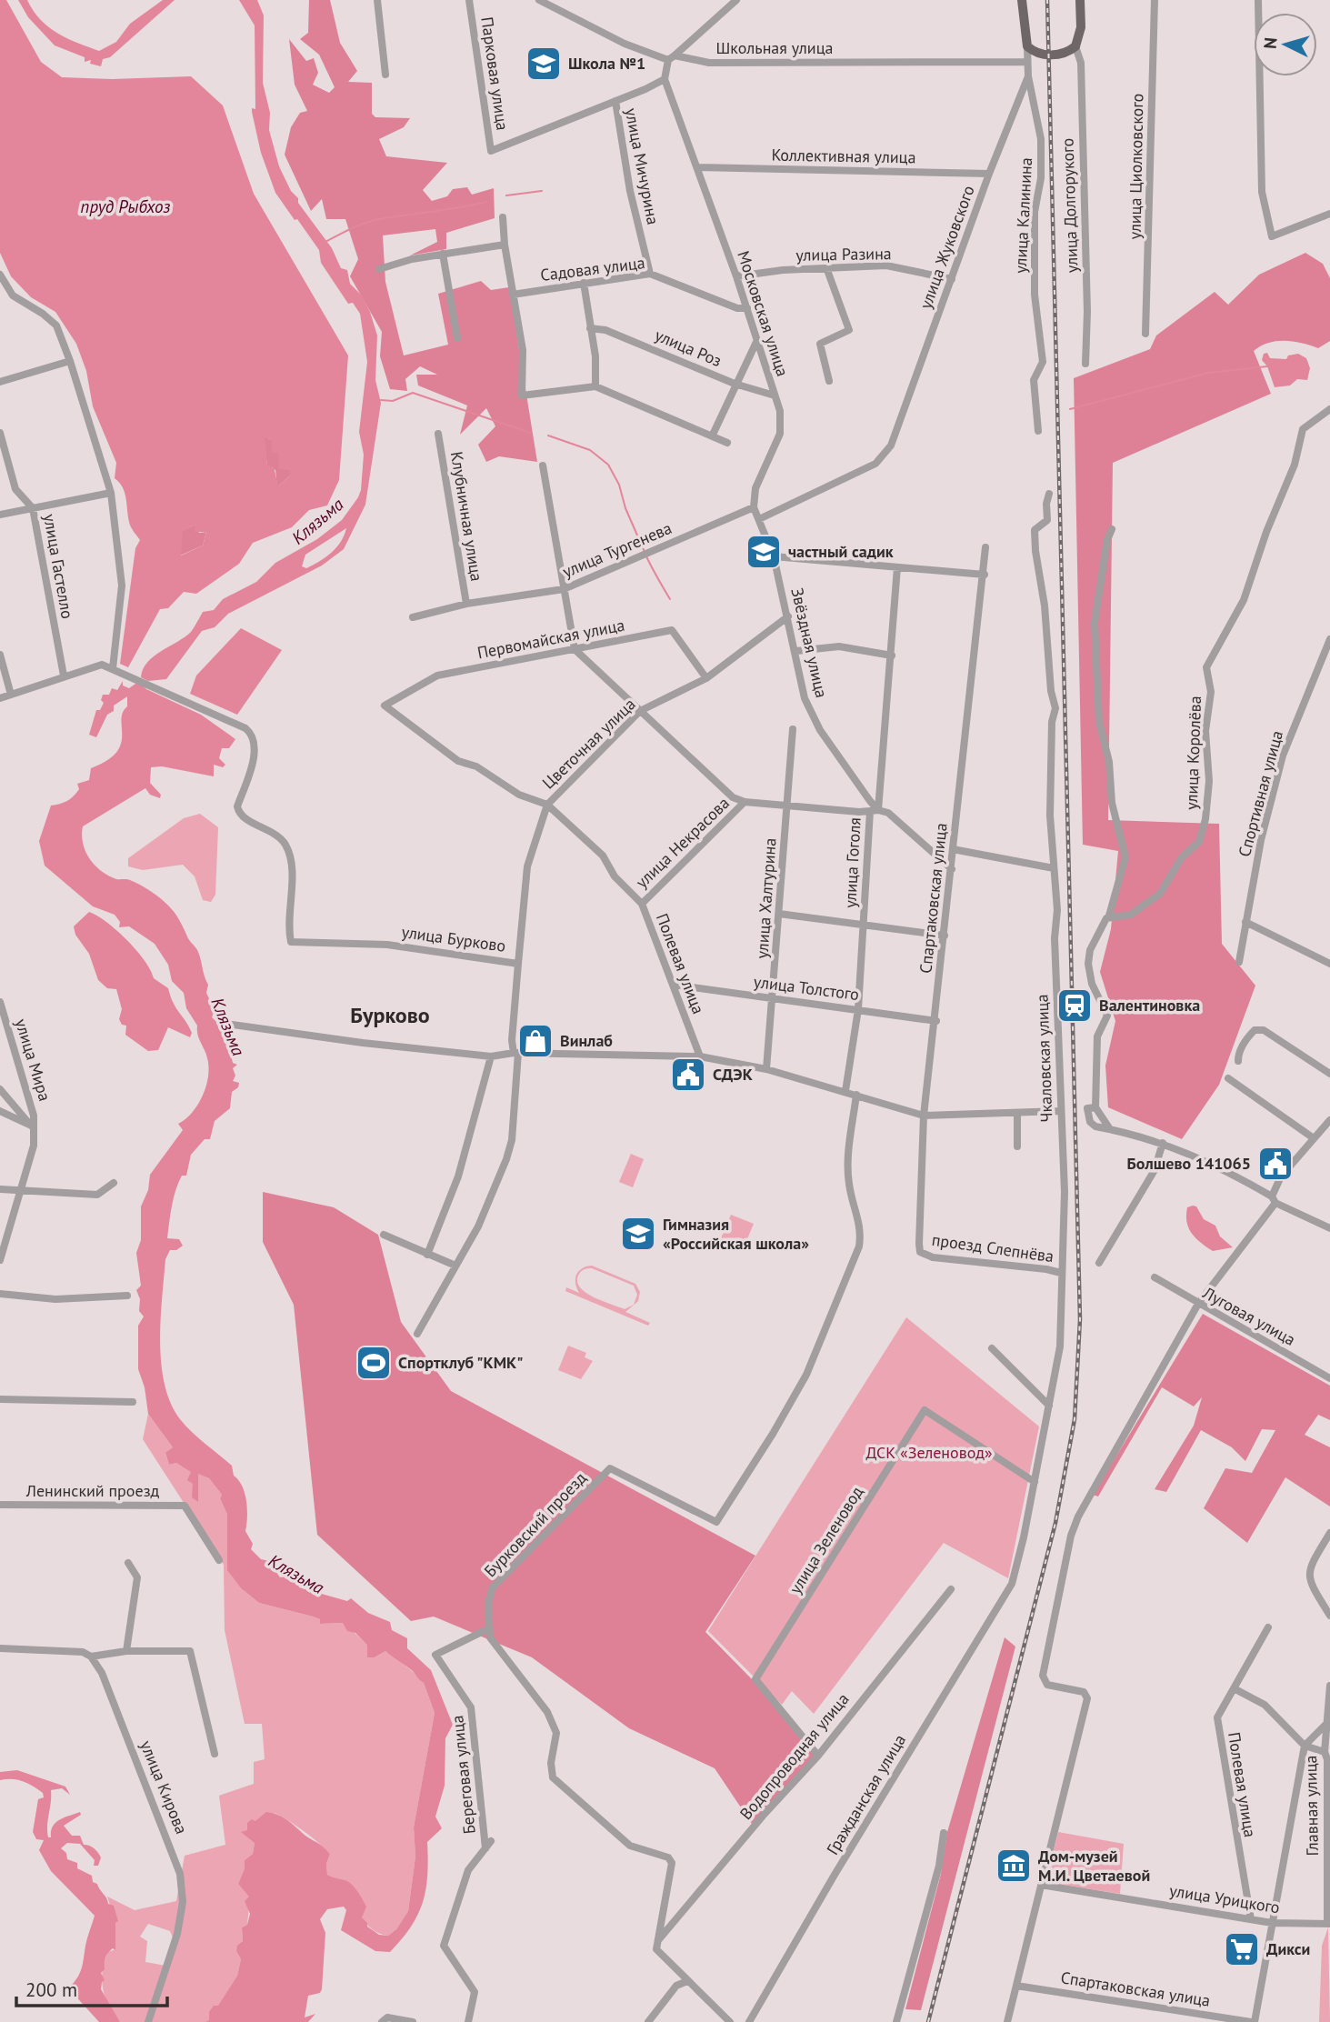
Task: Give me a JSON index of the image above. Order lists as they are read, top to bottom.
{
  "streets": {
    "street": [
      "Школьная улица",
      "Парковая улица",
      "Коллективная улица",
      "улица Мичурина",
      "улица Циолковского",
      "улица Долгорукого",
      "улица Калинина",
      "улица Жуковского",
      "улица Разина",
      "Садовая улица",
      "Московская улица",
      "улица Роз",
      "Клубничная улица",
      "улица Тургенева",
      "улица Гастелло",
      "Первомайская улица",
      "Звёздная улица",
      "Цветочная улица",
      "улица Королёва",
      "Спортивная улица",
      "улица Некрасова",
      "улица Гоголя",
      "улица Халтурина",
      "Спартаковская улица",
      "улица Бурково",
      "Полевая улица",
      "улица Толстого",
      "Чкаловская улица",
      "улица Мира",
      "проезд Слепнёва",
      "Луговая улица",
      "Ленинский проезд",
      "Бурковский проезд",
      "улица Зеленовод",
      "Водопроводная улица",
      "Береговая улица",
      "улица Кирова",
      "Гражданская улица",
      "Главная улица",
      "улица Урицкого"
    ]
  },
  "crossings": [
    ["Парковая улица", "улица Мичурина"],
    ["Коллективная улица", "улица Жуковского"],
    ["Коллективная улица", "Московская улица"],
    ["улица Мичурина", "Садовая улица"],
    ["улица Калинина", "улица Жуковского"],
    ["улица Жуковского", "улица Разина"],
    ["улица Разина", "Московская улица"],
    ["Садовая улица", "Московская улица"],
    ["Московская улица", "улица Роз"],
    ["Московская улица", "улица Тургенева"],
    ["Клубничная улица", "улица Тургенева"],
    ["Первомайская улица", "Цветочная улица"],
    ["Первомайская улица", "Полевая улица"],
    ["Звёздная улица", "Цветочная улица"],
    ["Звёздная улица", "улица Гоголя"],
    ["Звёздная улица", "Спартаковская улица"],
    ["Цветочная улица", "улица Бурково"],
    ["Цветочная улица", "Полевая улица"],
    ["улица Некрасова", "Полевая улица"],
    ["улица Гоголя", "улица Толстого"],
    ["улица Халтурина", "улица Толстого"],
    ["Спартаковская улица", "улица Толстого"],
    ["Спартаковская улица", "проезд Слепнёва"],
    ["Полевая улица", "улица Толстого"],
    ["Полевая улица", "улица Урицкого"],
    ["Чкаловская улица", "проезд Слепнёва"],
    ["Чкаловская улица", "улица Зеленовод"],
    ["Чкаловская улица", "Гражданская улица"],
    ["Бурковский проезд", "Береговая улица"],
    ["улица Зеленовод", "Водопроводная улица"],
    ["Главная улица", "улица Урицкого"]
  ],
  "districts": ["Бурково"],
  "water": ["пруд Рыбхоз", "Клязьма"],
  "parks": ["ДСК «Зеленовод»"],
  "places": {
    "school or university": ["Школа №1", "частный садик", "Гимназия «Российская школа»"],
    "station": ["Валентиновка"],
    "shop": ["Винлаб"],
    "public building": ["СДЭК", "Болшево 141065"],
    "sports": ["Спортклуб \"КМК\""],
    "museum": ["Дом-музей М.И. Цветаевой"],
    "supermarket": ["Дикси"]
  },
  "scale_bar": "200 m",
  "north": "left"
}
